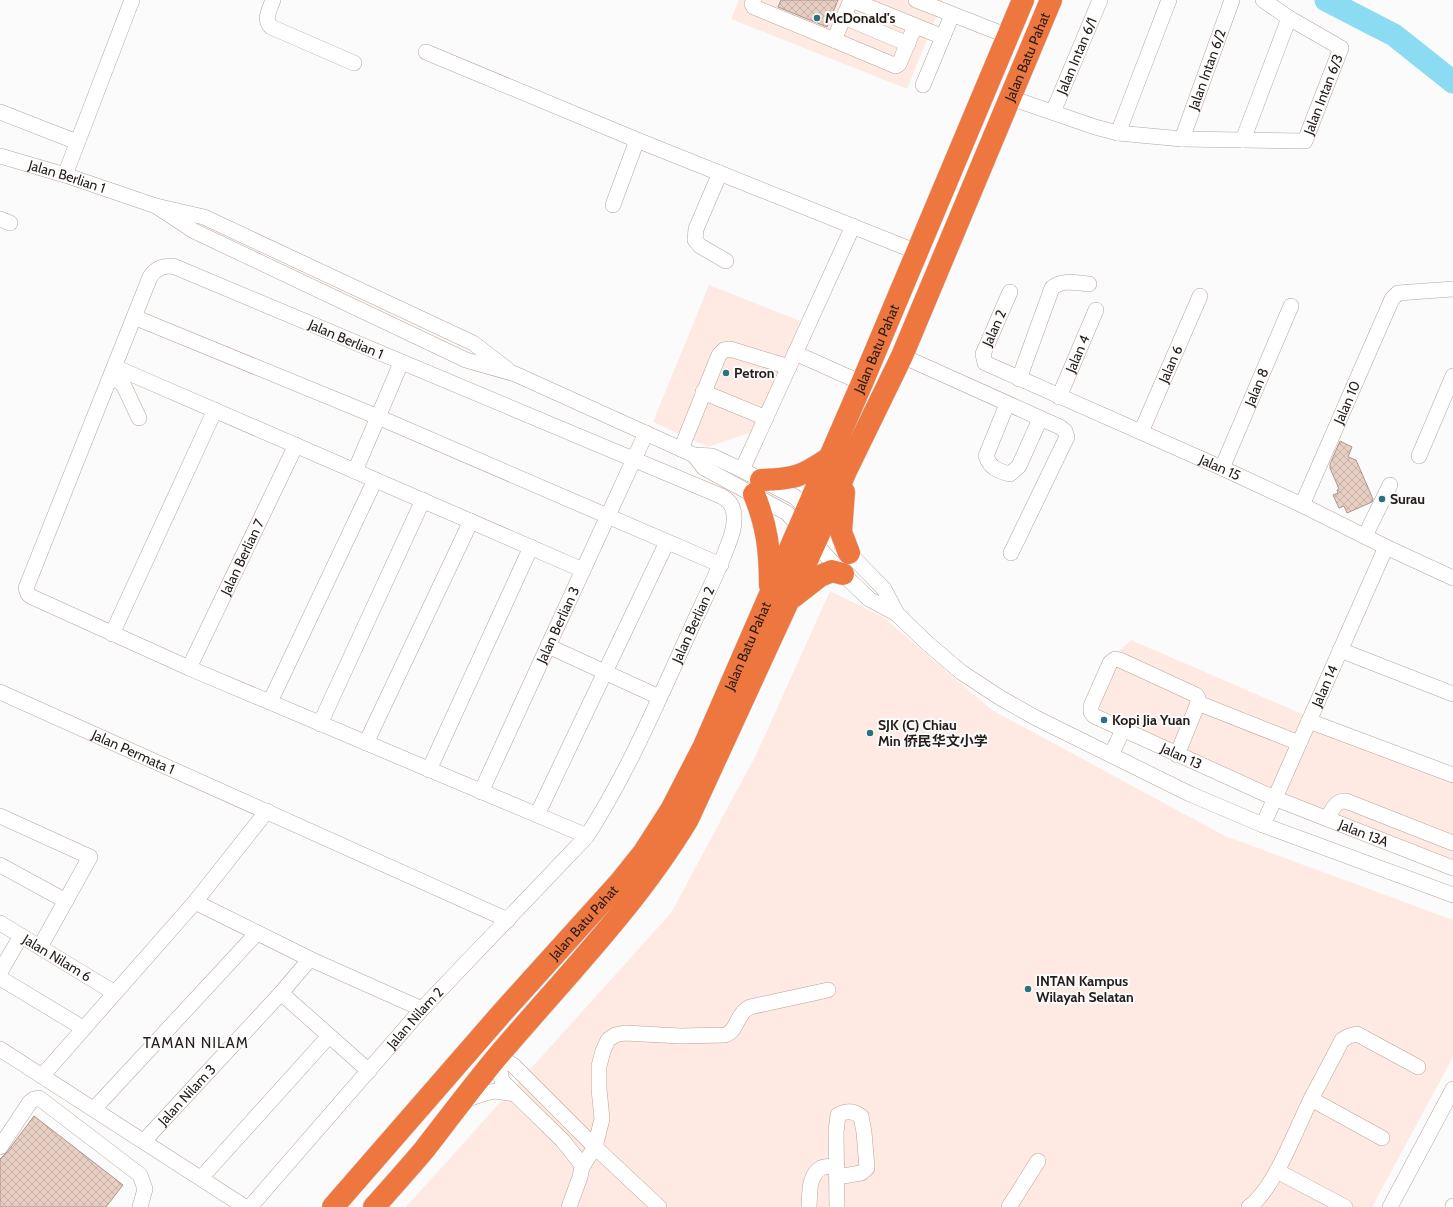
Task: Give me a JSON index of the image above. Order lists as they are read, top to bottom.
{
  "streets": {
    "highway": ["Jalan Batu Pahat"],
    "street": [
      "Jalan Intan 6/1",
      "Jalan Intan 6/2",
      "Jalan Intan 6/3",
      "Jalan Berlian 1",
      "Jalan 2",
      "Jalan 4",
      "Jalan 6",
      "Jalan 8",
      "Jalan 10",
      "Jalan 15",
      "Jalan Berlian 7",
      "Jalan Berlian 2",
      "Jalan Berlian 3",
      "Jalan 14",
      "Jalan Permata 1",
      "Jalan 13",
      "Jalan 13A",
      "Jalan Nilam 6",
      "Jalan Nilam 2",
      "Jalan Nilam 3"
    ]
  },
  "crossings": [
    ["Jalan Berlian 1", "Jalan Berlian 2"],
    ["Jalan Berlian 1", "Jalan Berlian 3"],
    ["Jalan 2", "Jalan 15"],
    ["Jalan 4", "Jalan 15"],
    ["Jalan 6", "Jalan 15"],
    ["Jalan 8", "Jalan 15"],
    ["Jalan 10", "Jalan 15"],
    ["Jalan 15", "Jalan 14"],
    ["Jalan Berlian 2", "Jalan Berlian 3"],
    ["Jalan Berlian 2", "Jalan Nilam 2"],
    ["Jalan 14", "Jalan 13"],
    ["Jalan 14", "Jalan 13A"],
    ["Jalan Permata 1", "Jalan Nilam 2"],
    ["Jalan 13", "Jalan 13A"]
  ],
  "districts": ["TAMAN NILAM"],
  "places": [
    "McDonald's",
    "Petron",
    "Surau",
    "Kopi Jia Yuan",
    "SJK (C) Chiau Min 侨民华文小学",
    "INTAN Kampus Wilayah Selatan"
  ]
}
